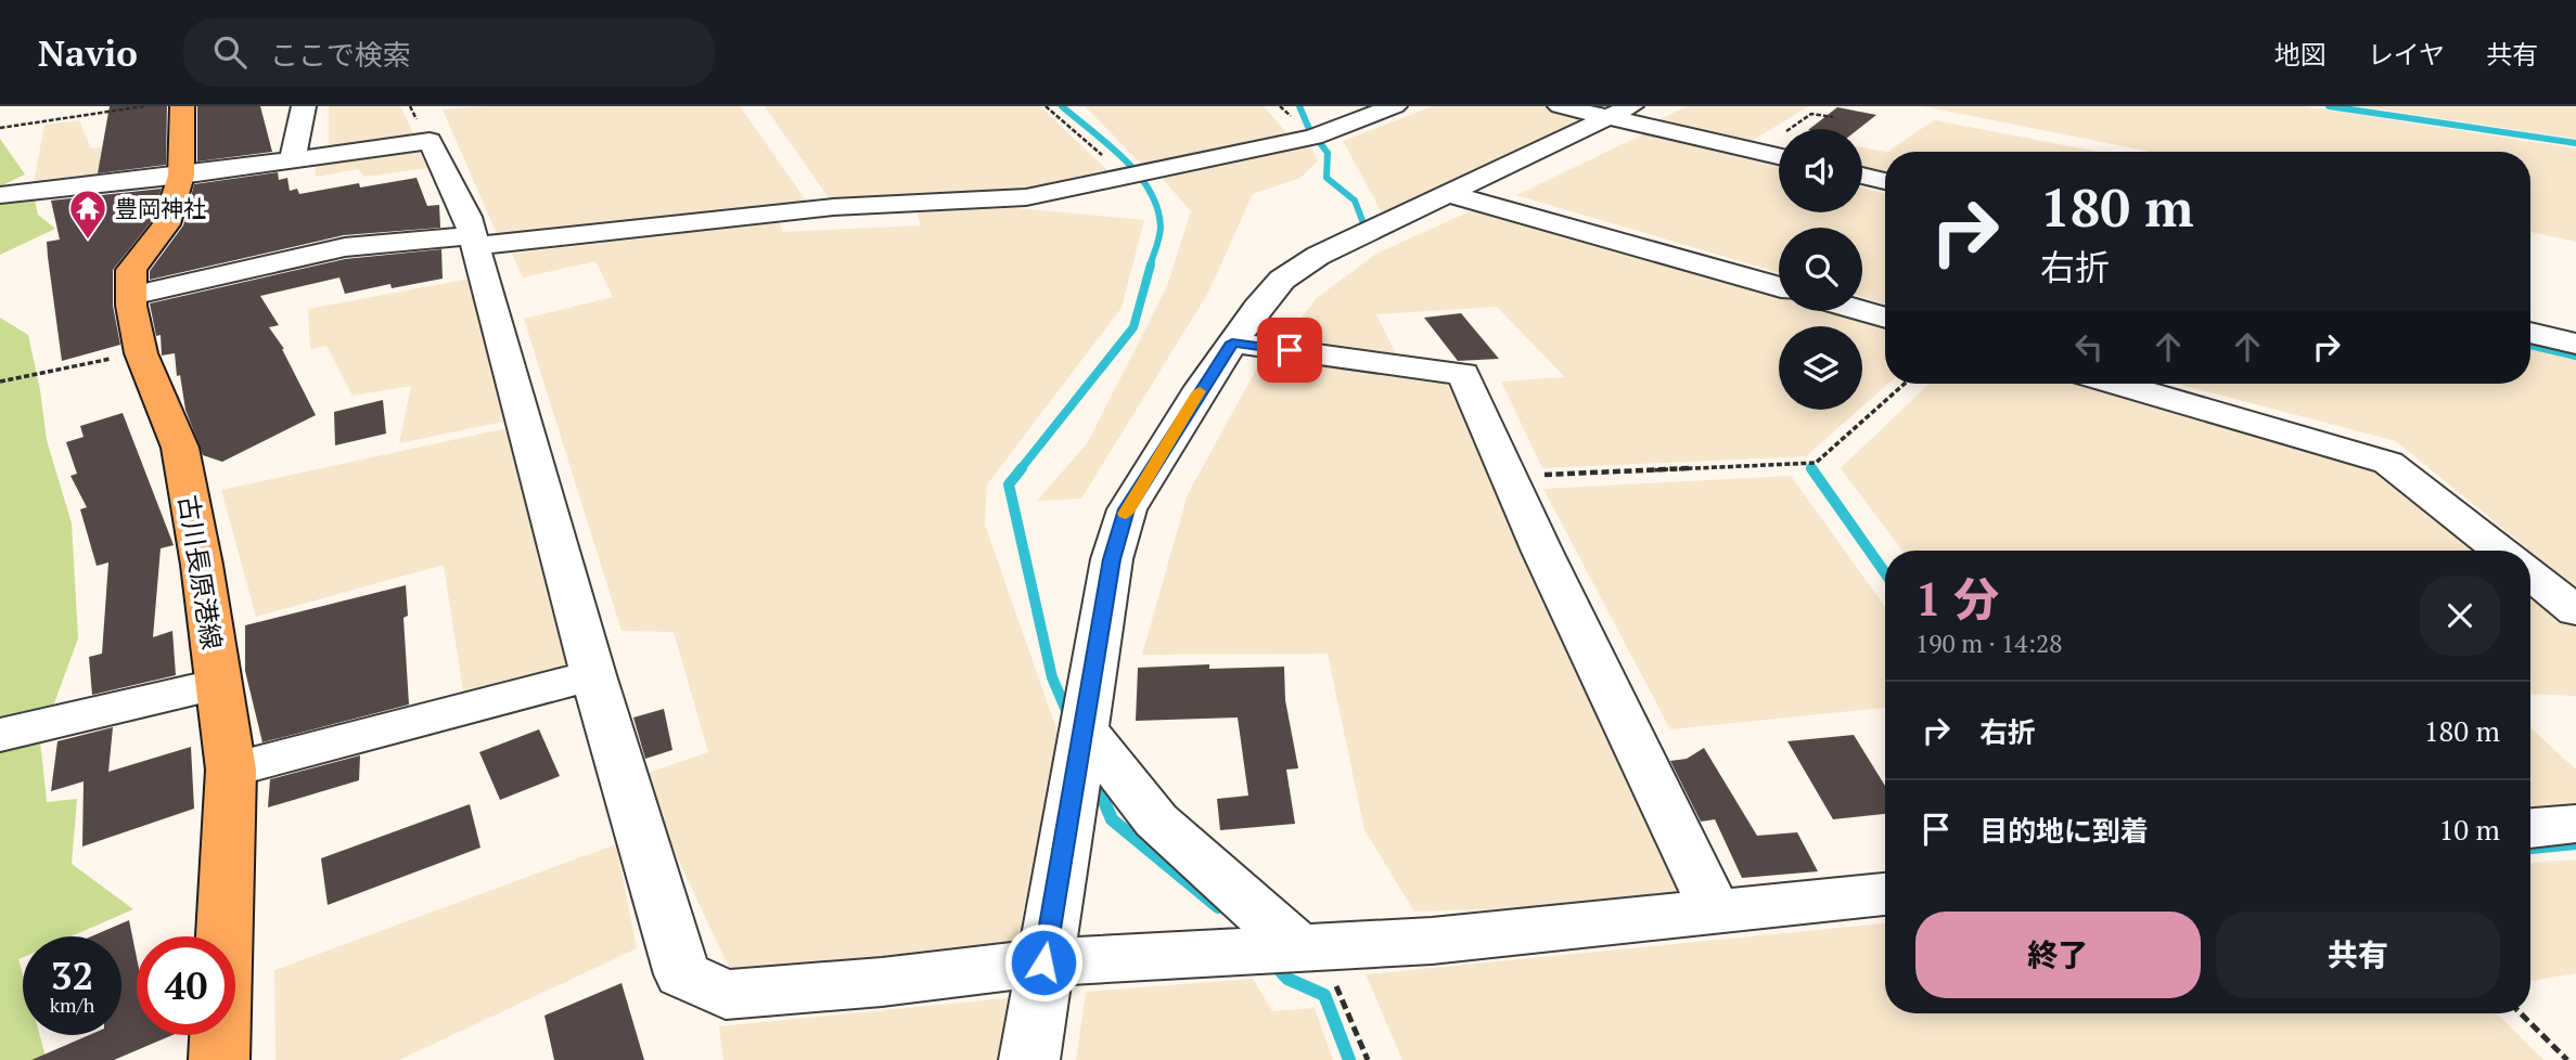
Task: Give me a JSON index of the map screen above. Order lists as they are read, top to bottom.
{
  "streets": {
    "main road": ["古川長原港線"]
  },
  "places": {
    "temple": ["豊岡神社"]
  },
  "page": {
    "header": "Navio",
    "search": "ここで検索",
    "nav": ["地図", "レイヤ", "共有"],
    "turn": ["180 m", "右折"],
    "heading": ["1 分", "190 m · 14:28"],
    "list": [
      {
        "name": "右折",
        "value": "180 m"
      },
      {
        "name": "目的地に到着",
        "value": "10 m"
      }
    ],
    "buttons": ["終了", "共有"],
    "speed": "32 km/h",
    "limit": "40"
  }
}
